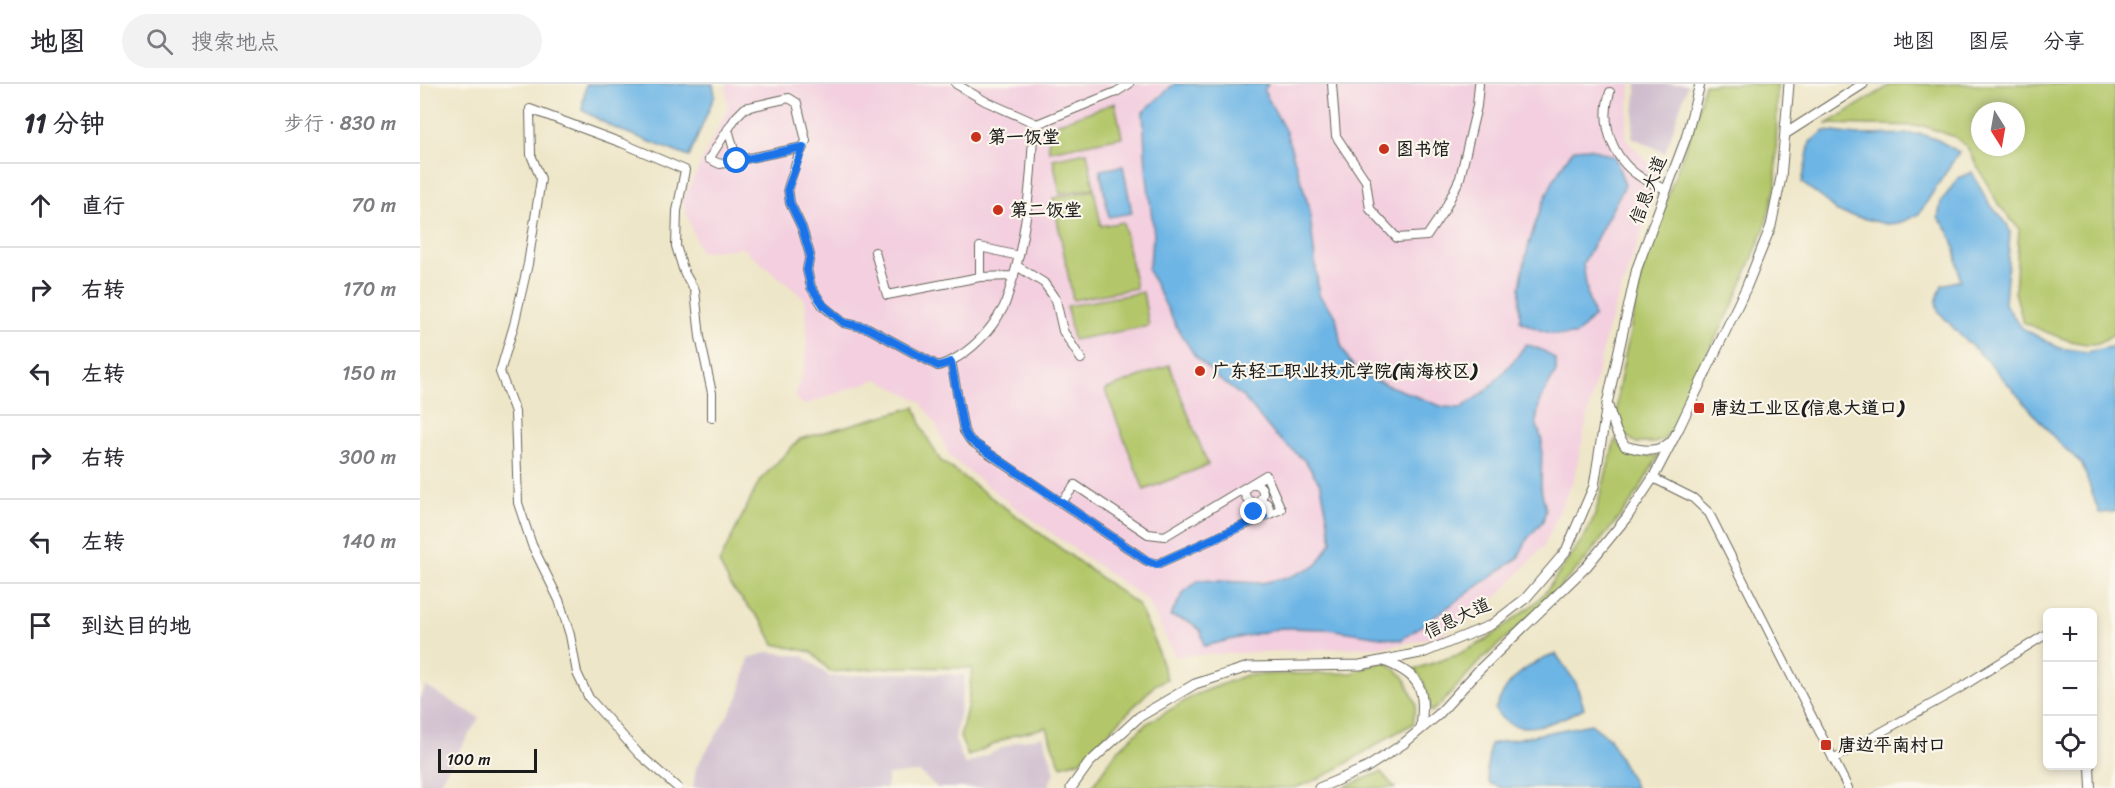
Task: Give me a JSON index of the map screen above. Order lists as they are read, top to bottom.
{
  "streets": {
    "main road": ["信息大道"]
  },
  "places": {
    "other": [
      "第一饭堂",
      "图书馆",
      "第二饭堂",
      "广东轻工职业技术学院(南海校区)"
    ],
    "transit": ["唐边工业区(信息大道口)", "唐边平南村口"]
  },
  "scale_bar": "100 m",
  "north": "bottom",
  "page": {
    "header": "地图",
    "search": "搜索地点",
    "nav": ["地图", "图层", "分享"],
    "heading": ["11 分钟", "步行 · 830 m"],
    "list": [
      ["直行", "70 m"],
      ["右转", "170 m"],
      ["左转", "150 m"],
      ["右转", "300 m"],
      ["左转", "140 m"],
      "到达目的地"
    ],
    "map_buttons": ["+", "−"],
    "scale": "100 m"
  }
}
